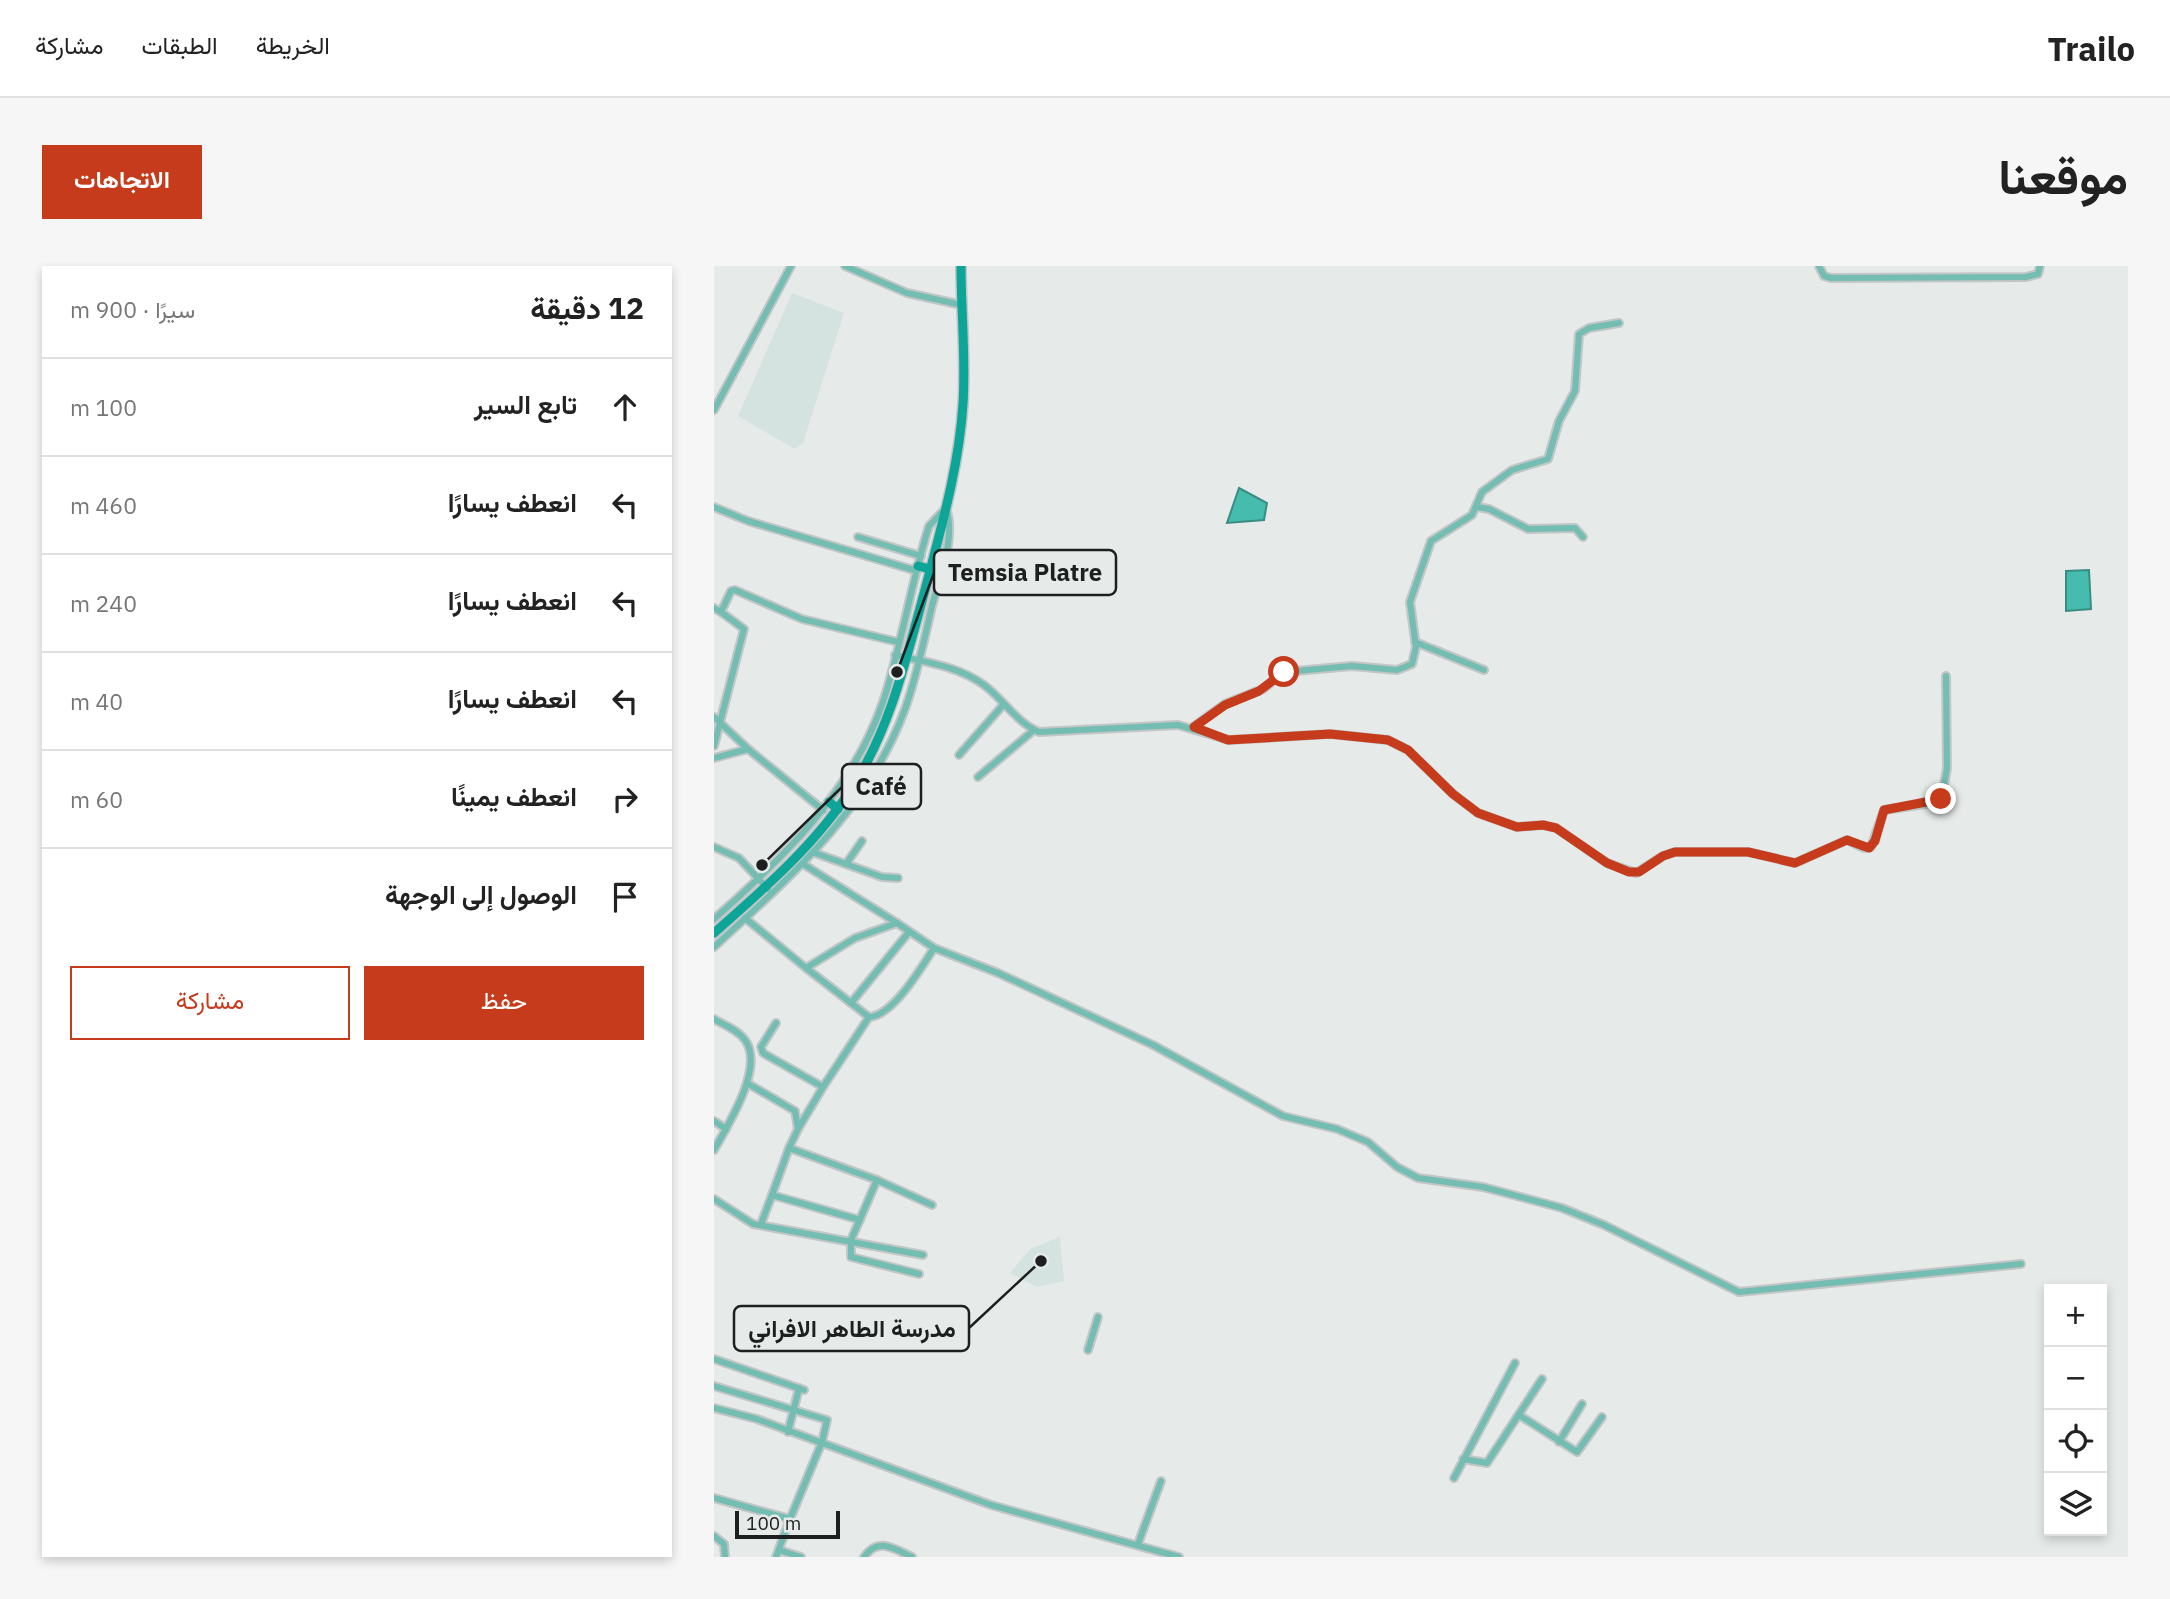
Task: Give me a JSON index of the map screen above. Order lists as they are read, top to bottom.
{
  "places": ["Temsia Platre", "Café", "مدرسة الطاهر الافراني"],
  "scale_bar": "100 m",
  "page": {
    "header": "Trailo",
    "nav": ["الخريطة", "الطبقات", "مشاركة"],
    "title": "موقعنا",
    "buttons": [
      "الاتجاهات",
      ["حفظ", "مشاركة"]
    ],
    "heading": ["12 دقيقة", "سيرًا · 900 m"],
    "list": [
      ["تابع السير", "100 m"],
      ["انعطف يسارًا", "460 m"],
      ["انعطف يسارًا", "240 m"],
      ["انعطف يسارًا", "40 m"],
      ["انعطف يمينًا", "60 m"],
      "الوصول إلى الوجهة"
    ],
    "map_buttons": ["+", "−"],
    "scale": "100 m"
  }
}
